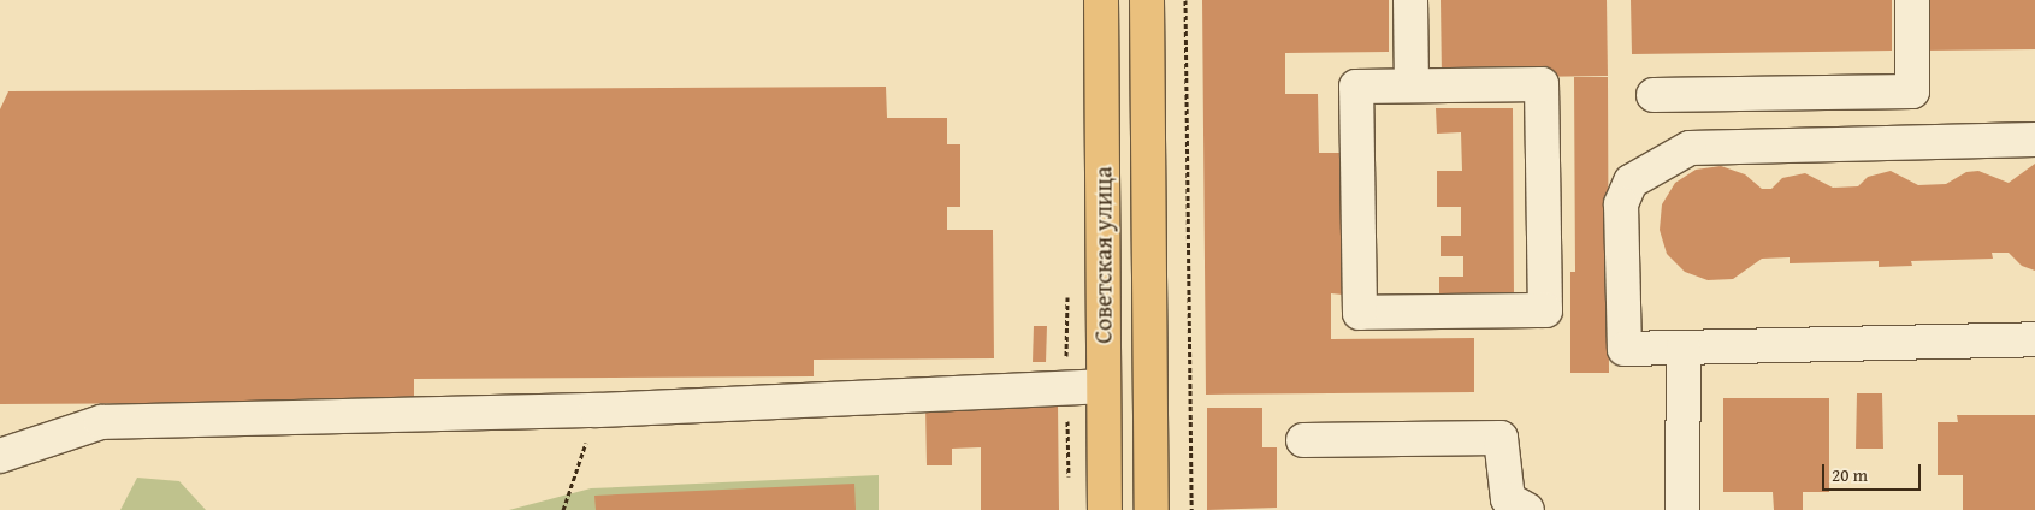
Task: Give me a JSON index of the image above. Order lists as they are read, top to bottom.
{
  "streets": {
    "main road": ["Советская улица"]
  },
  "scale_bar": "20 m"
}
